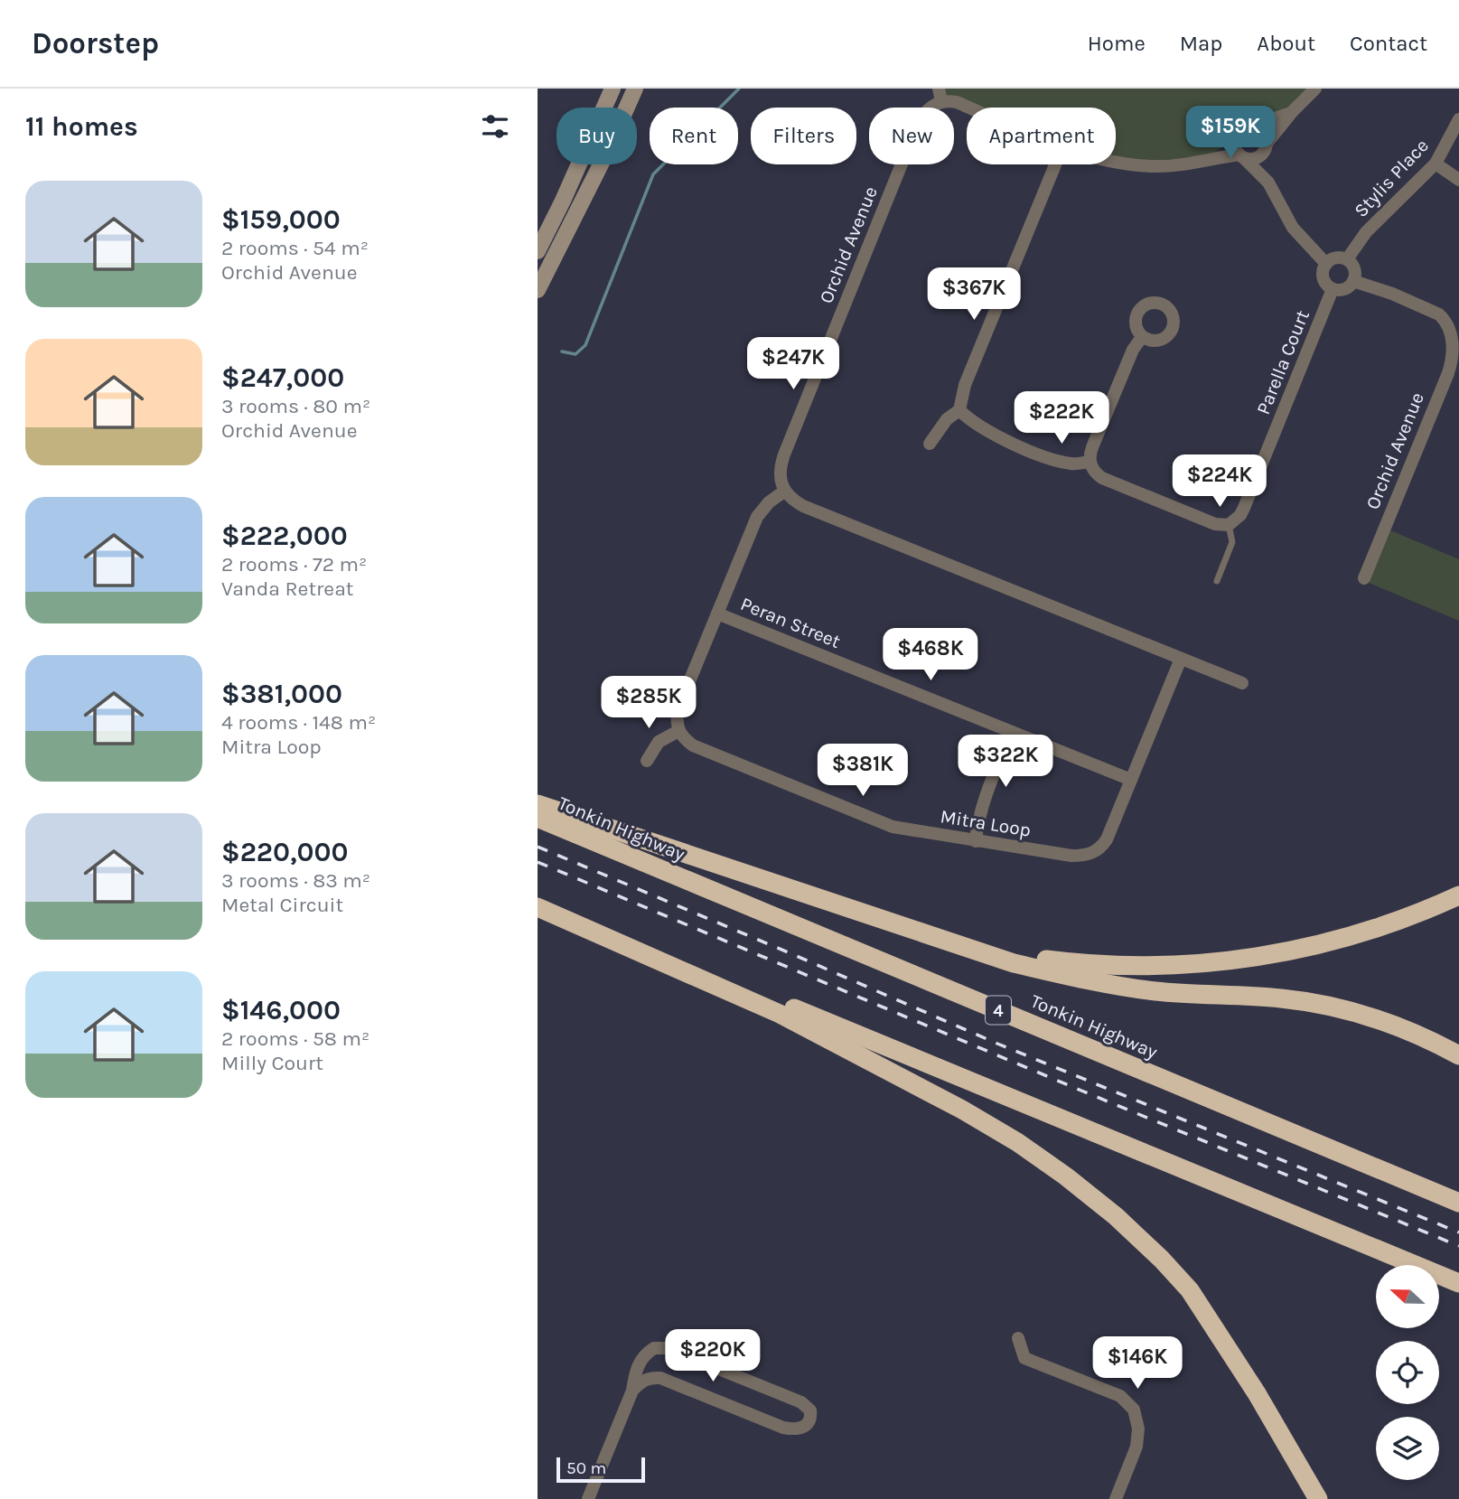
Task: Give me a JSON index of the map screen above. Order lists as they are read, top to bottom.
{
  "streets": {
    "highway": ["Tonkin Highway", "4"],
    "street": [
      "Stylis Place",
      "Orchid Avenue",
      "Parella Court",
      "Peran Street",
      "Mitra Loop"
    ]
  },
  "crossings": [
    ["Stylis Place", "Parella Court"],
    ["Peran Street", "Mitra Loop"]
  ],
  "scale_bar": "50 m",
  "north": "left",
  "page": {
    "header": "Doorstep",
    "nav": [
      "Home",
      "Map",
      "About",
      "Contact"
    ],
    "heading": "11 homes",
    "price": [
      "$159K",
      "$367K",
      "$247K",
      "$222K",
      "$224K",
      "$468K",
      "$285K",
      "$322K",
      "$381K",
      "$220K",
      "$146K"
    ],
    "chip": [
      "Buy",
      "Rent",
      "Filters",
      "New",
      "Apartment"
    ],
    "list": [
      {
        "name": "$159,000",
        "note": "2 rooms · 54 m² · Orchid Avenue"
      },
      {
        "name": "$247,000",
        "note": "3 rooms · 80 m² · Orchid Avenue"
      },
      {
        "name": "$222,000",
        "note": "2 rooms · 72 m² · Vanda Retreat"
      },
      {
        "name": "$381,000",
        "note": "4 rooms · 148 m² · Mitra Loop"
      },
      {
        "name": "$220,000",
        "note": "3 rooms · 83 m² · Metal Circuit"
      },
      {
        "name": "$146,000",
        "note": "2 rooms · 58 m² · Milly Court"
      }
    ],
    "scale": "50 m"
  }
}
